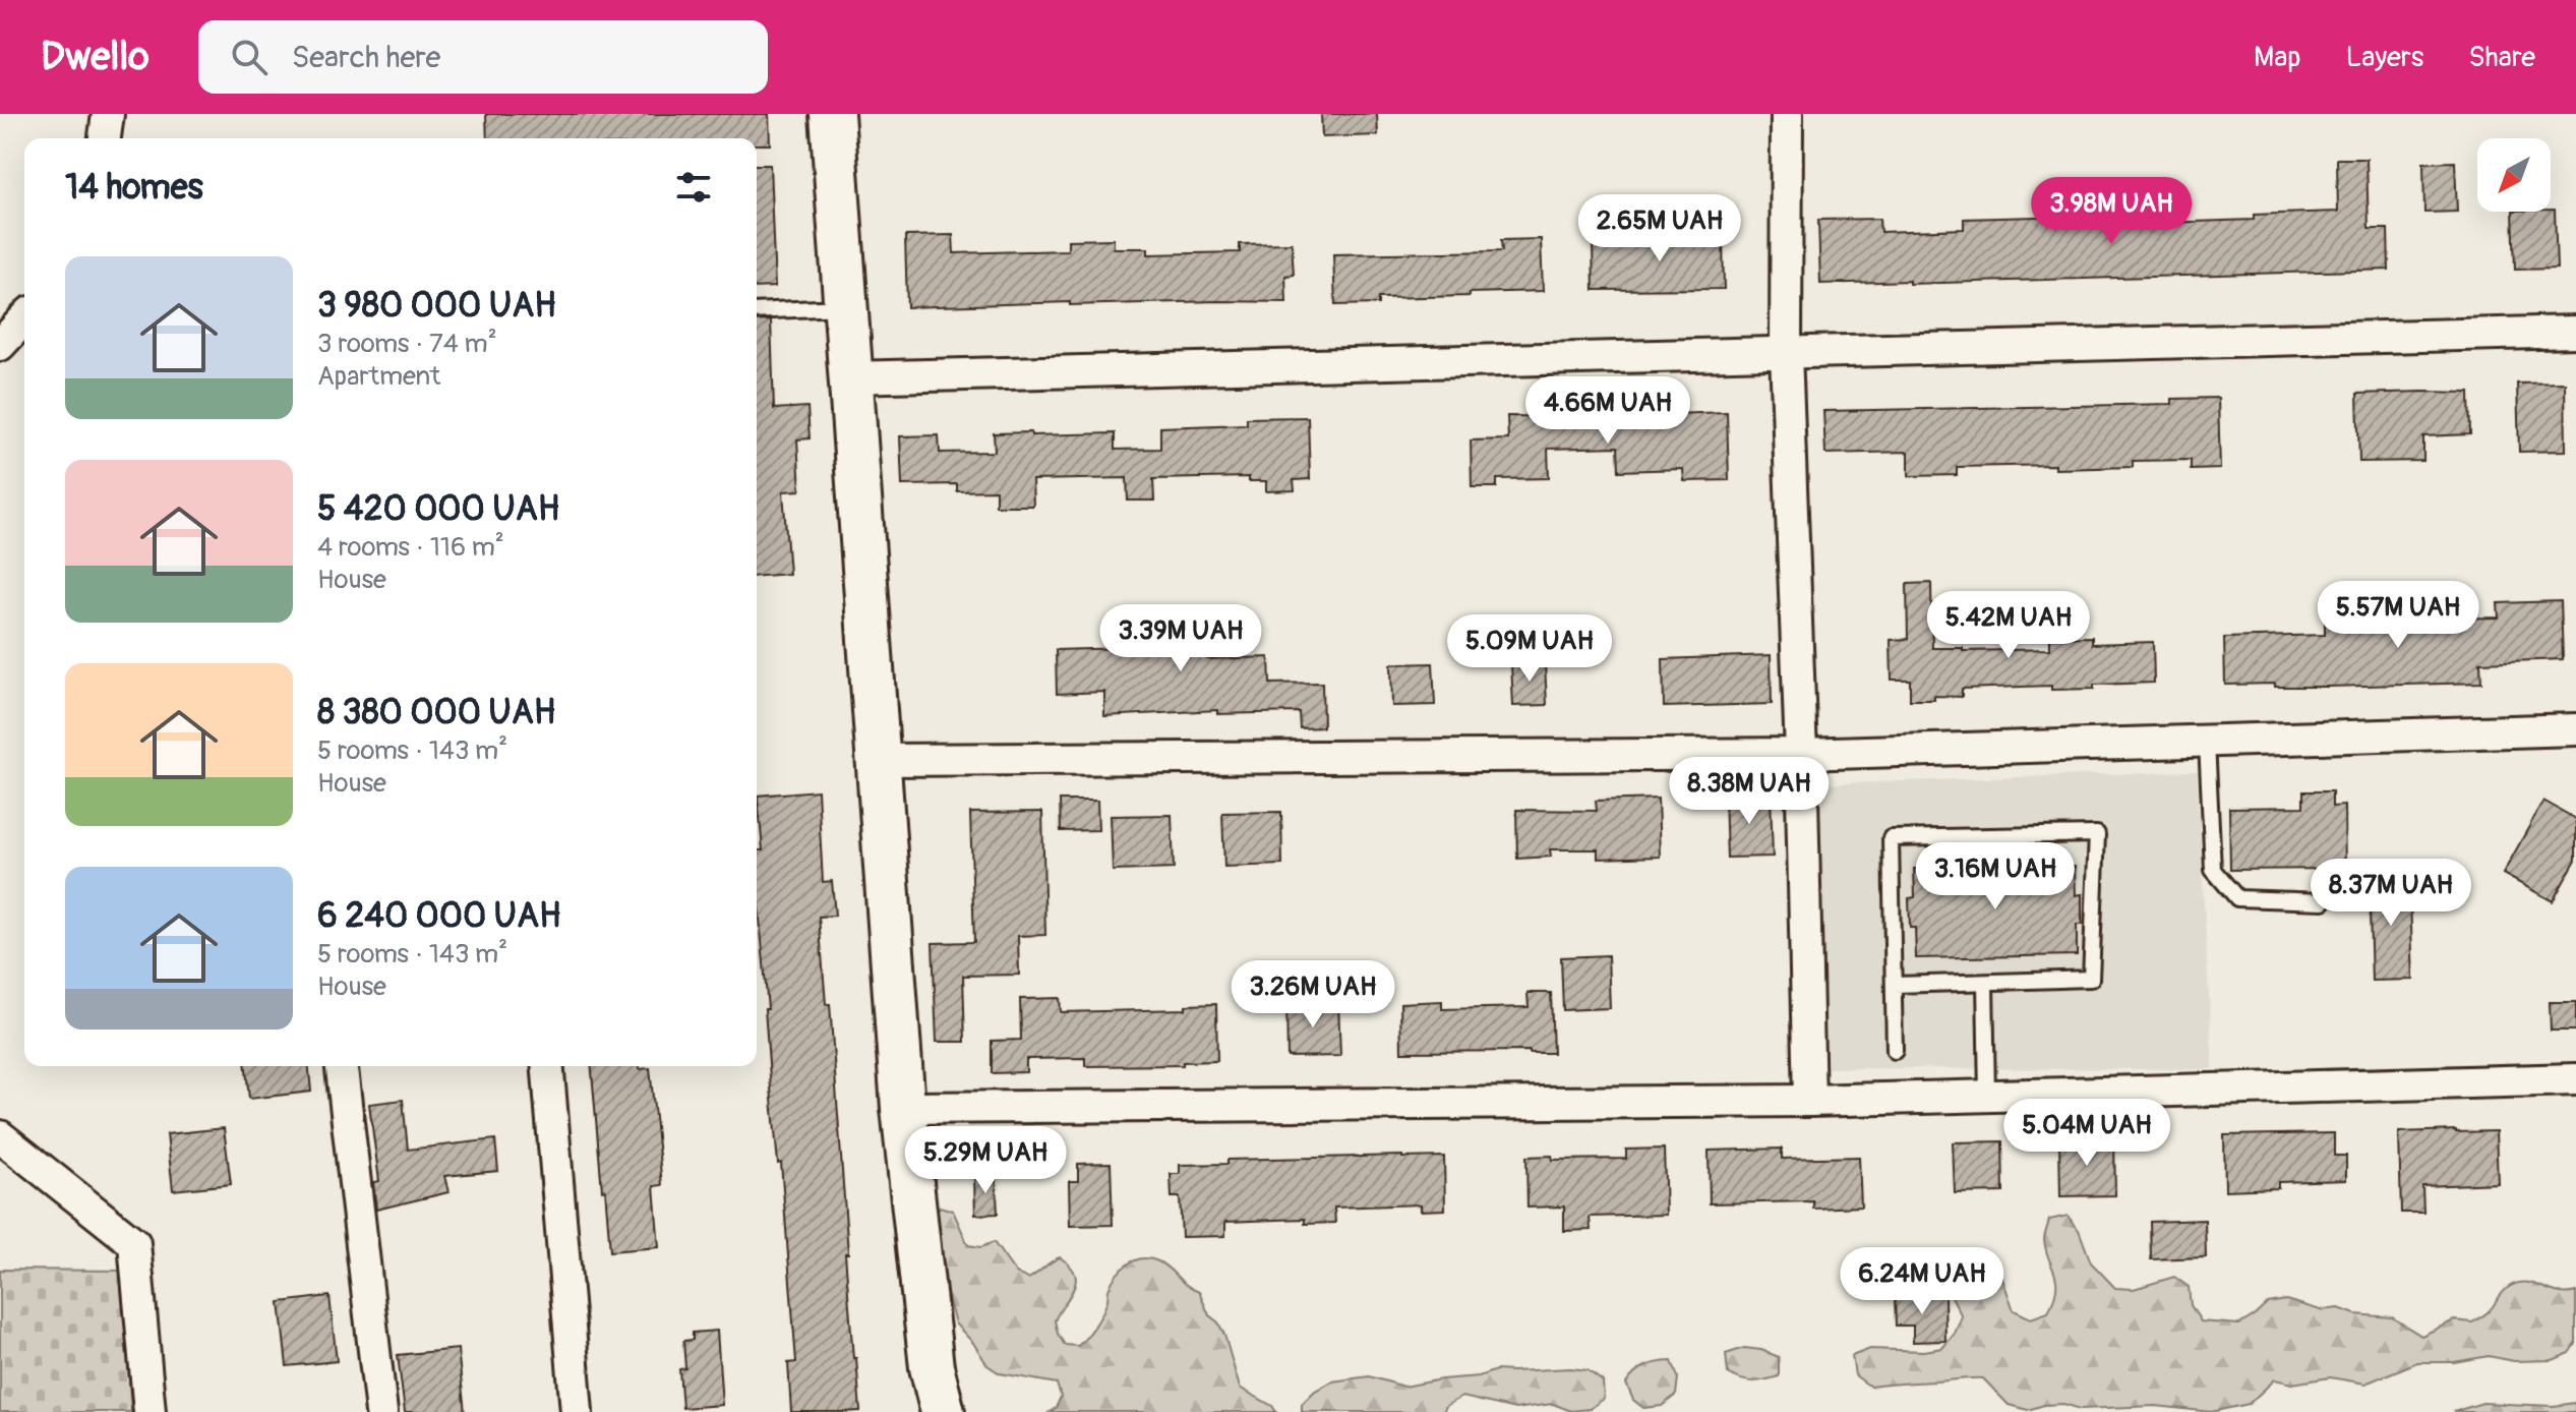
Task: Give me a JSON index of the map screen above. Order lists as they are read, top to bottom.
{
  "north": "bottom left",
  "page": {
    "header": "Dwello",
    "search": "Search here",
    "nav": ["Map", "Layers", "Share"],
    "heading": "14 homes",
    "price": [
      "3.98M UAH",
      "2.65M UAH",
      "4.66M UAH",
      "5.57M UAH",
      "5.42M UAH",
      "3.39M UAH",
      "5.09M UAH",
      "8.38M UAH",
      "3.16M UAH",
      "8.37M UAH",
      "3.26M UAH",
      "5.04M UAH",
      "5.29M UAH",
      "6.24M UAH"
    ],
    "list": [
      {
        "name": "3 980 000 UAH",
        "note": "3 rooms · 74 m² · Apartment"
      },
      {
        "name": "5 420 000 UAH",
        "note": "4 rooms · 116 m² · House"
      },
      {
        "name": "8 380 000 UAH",
        "note": "5 rooms · 143 m² · House"
      },
      {
        "name": "6 240 000 UAH",
        "note": "5 rooms · 143 m² · House"
      }
    ]
  }
}
